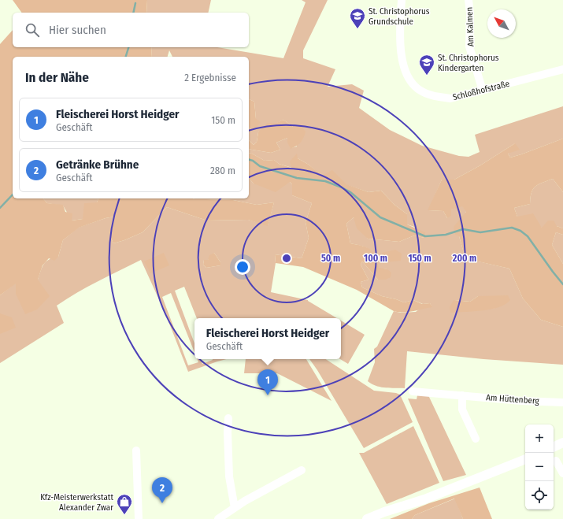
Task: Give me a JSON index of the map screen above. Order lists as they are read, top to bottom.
{
  "streets": {
    "street": ["Am Kalmen", "Schloßhofstraße", "Am Hüttenberg"]
  },
  "crossings": [
    ["Am Kalmen", "Schloßhofstraße"]
  ],
  "places": {
    "school or university": ["St. Christophorus Grundschule", "St. Christophorus Kindergarten"],
    "shop": ["Kfz-Meisterwerkstatt Alexander Zwar"]
  },
  "north": "top left",
  "page": {
    "search": "Hier suchen",
    "heading": ["In der Nähe", "2 Ergebnisse"],
    "list": [
      {
        "mark": "1",
        "name": "Fleischerei Horst Heidger",
        "note": "Geschäft",
        "value": "150 m"
      },
      {
        "mark": "2",
        "name": "Getränke Brühne",
        "note": "Geschäft",
        "value": "280 m"
      }
    ],
    "popup": ["Fleischerei Horst Heidger", "Geschäft"],
    "pins": ["1", "2"],
    "map_buttons": ["+", "−"]
  },
  "rings": [
    "50 m",
    "100 m",
    "150 m",
    "200 m"
  ]
}
